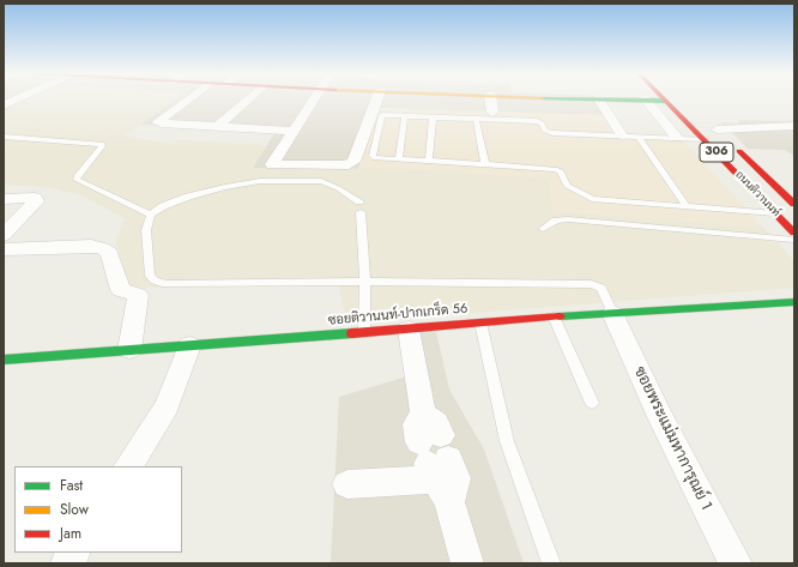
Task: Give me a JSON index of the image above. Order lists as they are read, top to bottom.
{
  "streets": {
    "street": [
      "306",
      "ถนนติวานนท์",
      "ซอยติวานนท์-ปากเกร็ด 56",
      "ซอยพระแม่มหาการุณย์ 1"
    ]
  },
  "crossings": [
    ["ซอยติวานนท์-ปากเกร็ด 56", "ซอยพระแม่มหาการุณย์ 1"]
  ],
  "legend": ["Fast", "Slow", "Jam"]
}
